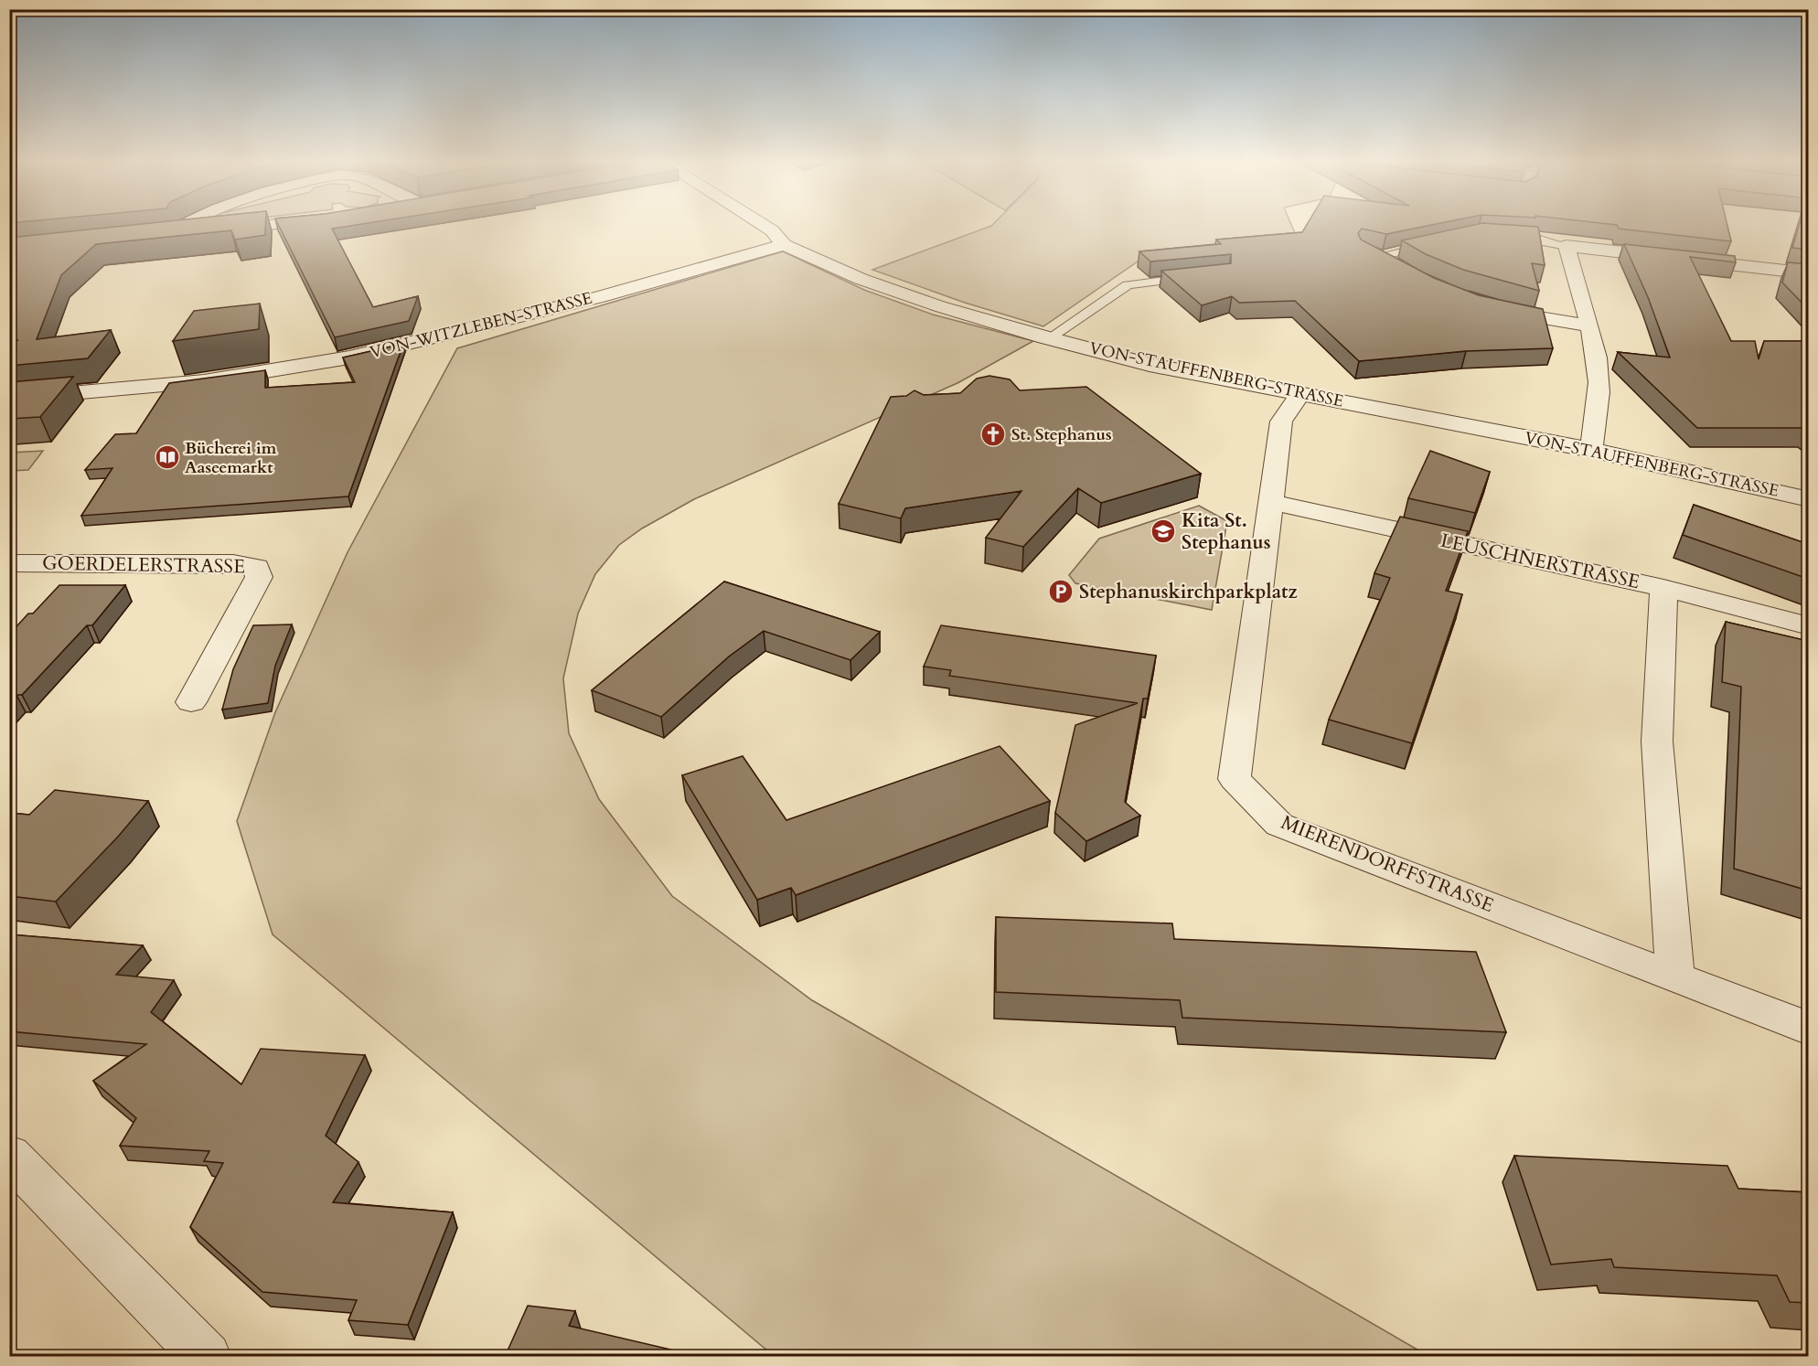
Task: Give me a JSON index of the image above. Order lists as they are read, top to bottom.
{
  "streets": {
    "street": [
      "VON-WITZLEBEN-STRASSE",
      "VON-STAUFFENBERG-STRASSE",
      "LEUSCHNERSTRASSE",
      "GOERDELERSTRASSE",
      "MIERENDORFFSTRASSE"
    ]
  },
  "crossings": [
    ["VON-WITZLEBEN-STRASSE", "VON-STAUFFENBERG-STRASSE"],
    ["VON-STAUFFENBERG-STRASSE", "MIERENDORFFSTRASSE"],
    ["LEUSCHNERSTRASSE", "MIERENDORFFSTRASSE"]
  ],
  "places": {
    "church": ["St. Stephanus"],
    "library": ["Bücherei im Aaseemarkt"],
    "school or university": ["Kita St. Stephanus"],
    "parking": ["Stephanuskirchparkplatz"]
  }
}
